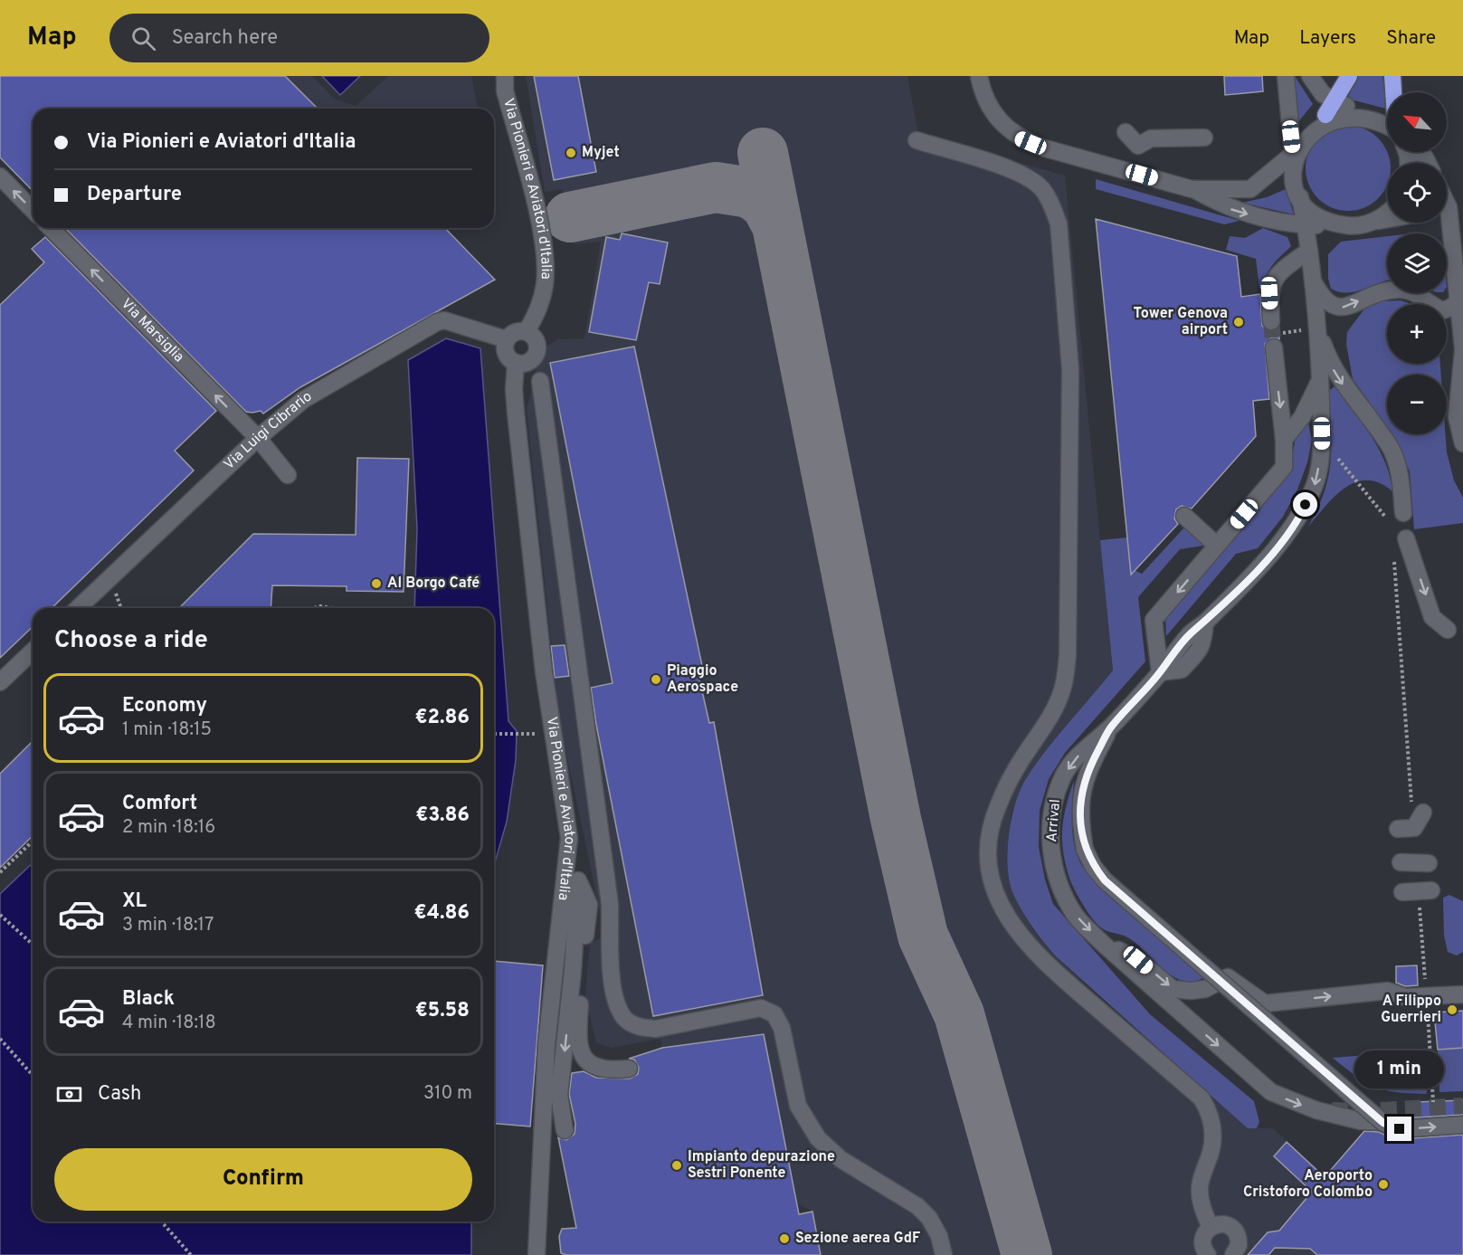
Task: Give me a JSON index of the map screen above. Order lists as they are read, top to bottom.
{
  "streets": {
    "street": [
      "Via Pionieri e Aviatori d'Italia",
      "Via Marsiglia",
      "Via Luigi Cibrario",
      "Arrival"
    ]
  },
  "crossings": [
    ["Via Pionieri e Aviatori d'Italia", "Via Luigi Cibrario"],
    ["Via Marsiglia", "Via Luigi Cibrario"]
  ],
  "one_way": ["Via Marsiglia"],
  "places": [
    "Myjet",
    "Tower Genova airport",
    "Al Borgo Café",
    "Piaggio Aerospace",
    "A Filippo Guerrieri",
    "Impianto depurazione Sestri Ponente",
    "Aeroporto Cristoforo Colombo",
    "Sezione aerea GdF"
  ],
  "north": "top left",
  "page": {
    "header": "Map",
    "search": "Search here",
    "nav": ["Map", "Layers", "Share"],
    "map_buttons": ["+", "−"],
    "banner": ["Via Pionieri e Aviatori d'Italia", "Departure"],
    "heading": "Choose a ride",
    "list": [
      {
        "name": "Economy",
        "note": "1 min · 18:15",
        "value": "€2.86"
      },
      {
        "name": "Comfort",
        "note": "2 min · 18:16",
        "value": "€3.86"
      },
      {
        "name": "XL",
        "note": "3 min · 18:17",
        "value": "€4.86"
      },
      {
        "name": "Black",
        "note": "4 min · 18:18",
        "value": "€5.58"
      }
    ],
    "bubble": "1 min",
    "pay": ["Cash", "310 m"],
    "buttons": "Confirm"
  }
}
